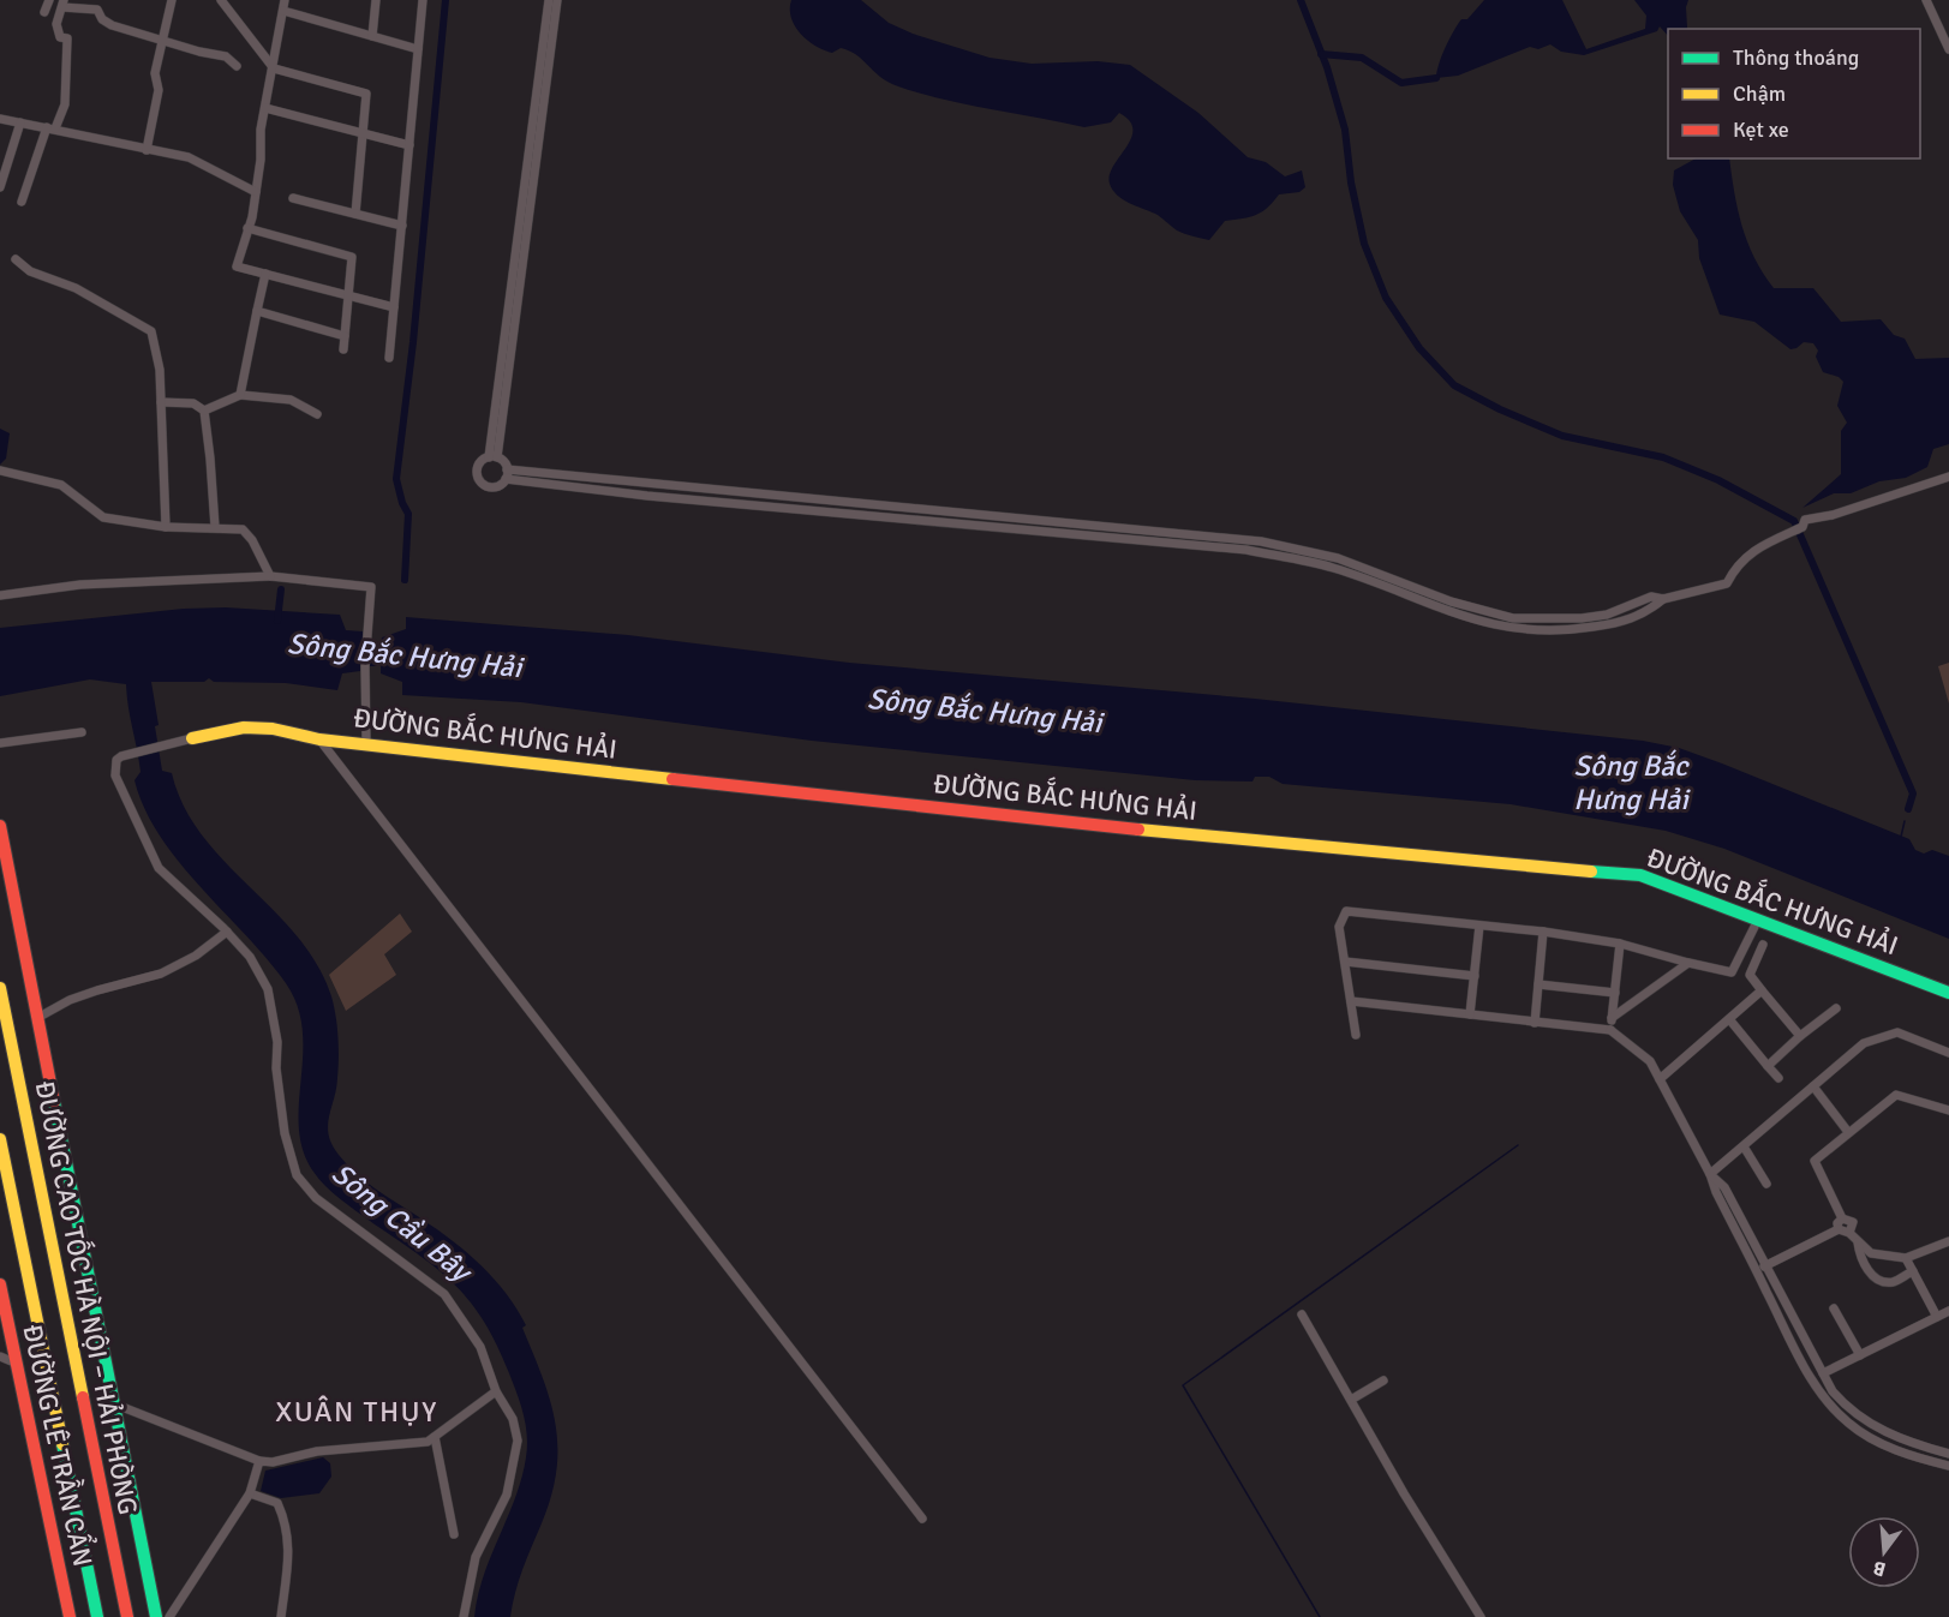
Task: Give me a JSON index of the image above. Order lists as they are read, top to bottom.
{
  "streets": {
    "main road": ["ĐƯỜNG BẮC HƯNG HẢI", "ĐƯỜNG CAO TỐC HÀ NỘI – HẢI PHÒNG", "ĐƯỜNG LÊ TRẦN CẨN"]
  },
  "districts": ["XUÂN THỤY"],
  "water": ["Sông Bắc Hưng Hải", "Sông Cầu Bây"],
  "legend": ["Thông thoáng", "Chậm", "Kẹt xe"],
  "north": "bottom"
}
